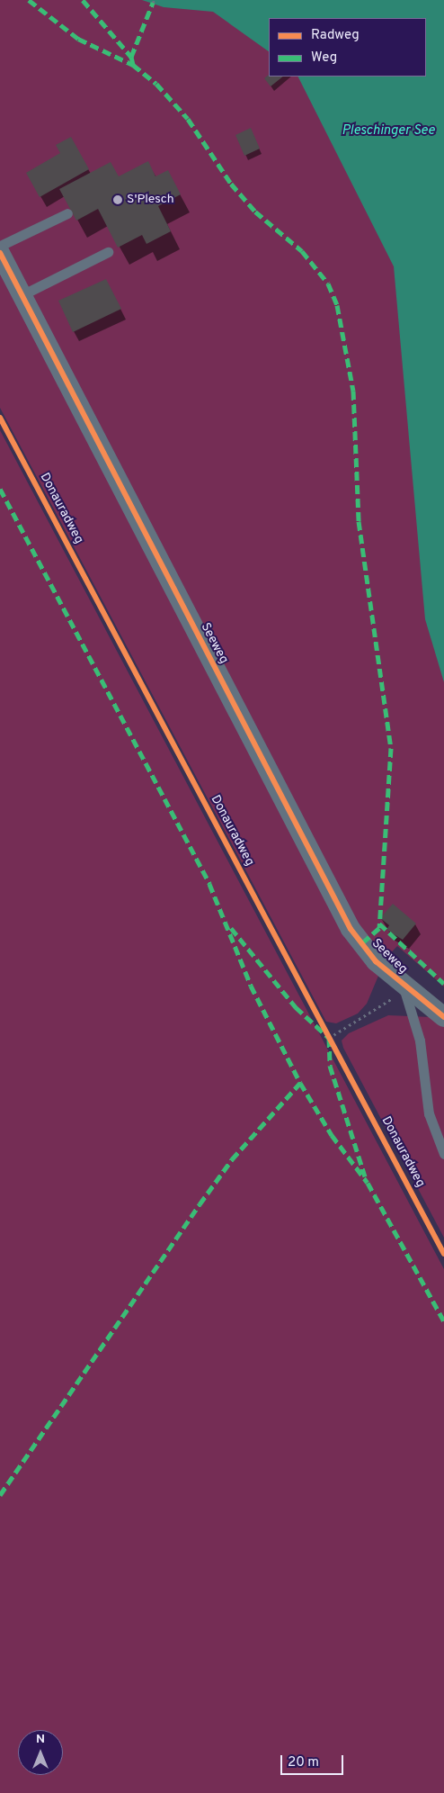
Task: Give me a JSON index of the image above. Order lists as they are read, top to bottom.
{
  "streets": {
    "street": ["Seeweg"],
    "cycle path": ["Donauradweg"]
  },
  "water": ["Pleschinger See"],
  "places": ["S'Plesch"],
  "legend": ["Radweg", "Weg"],
  "scale_bar": "20 m",
  "north": "top"
}
